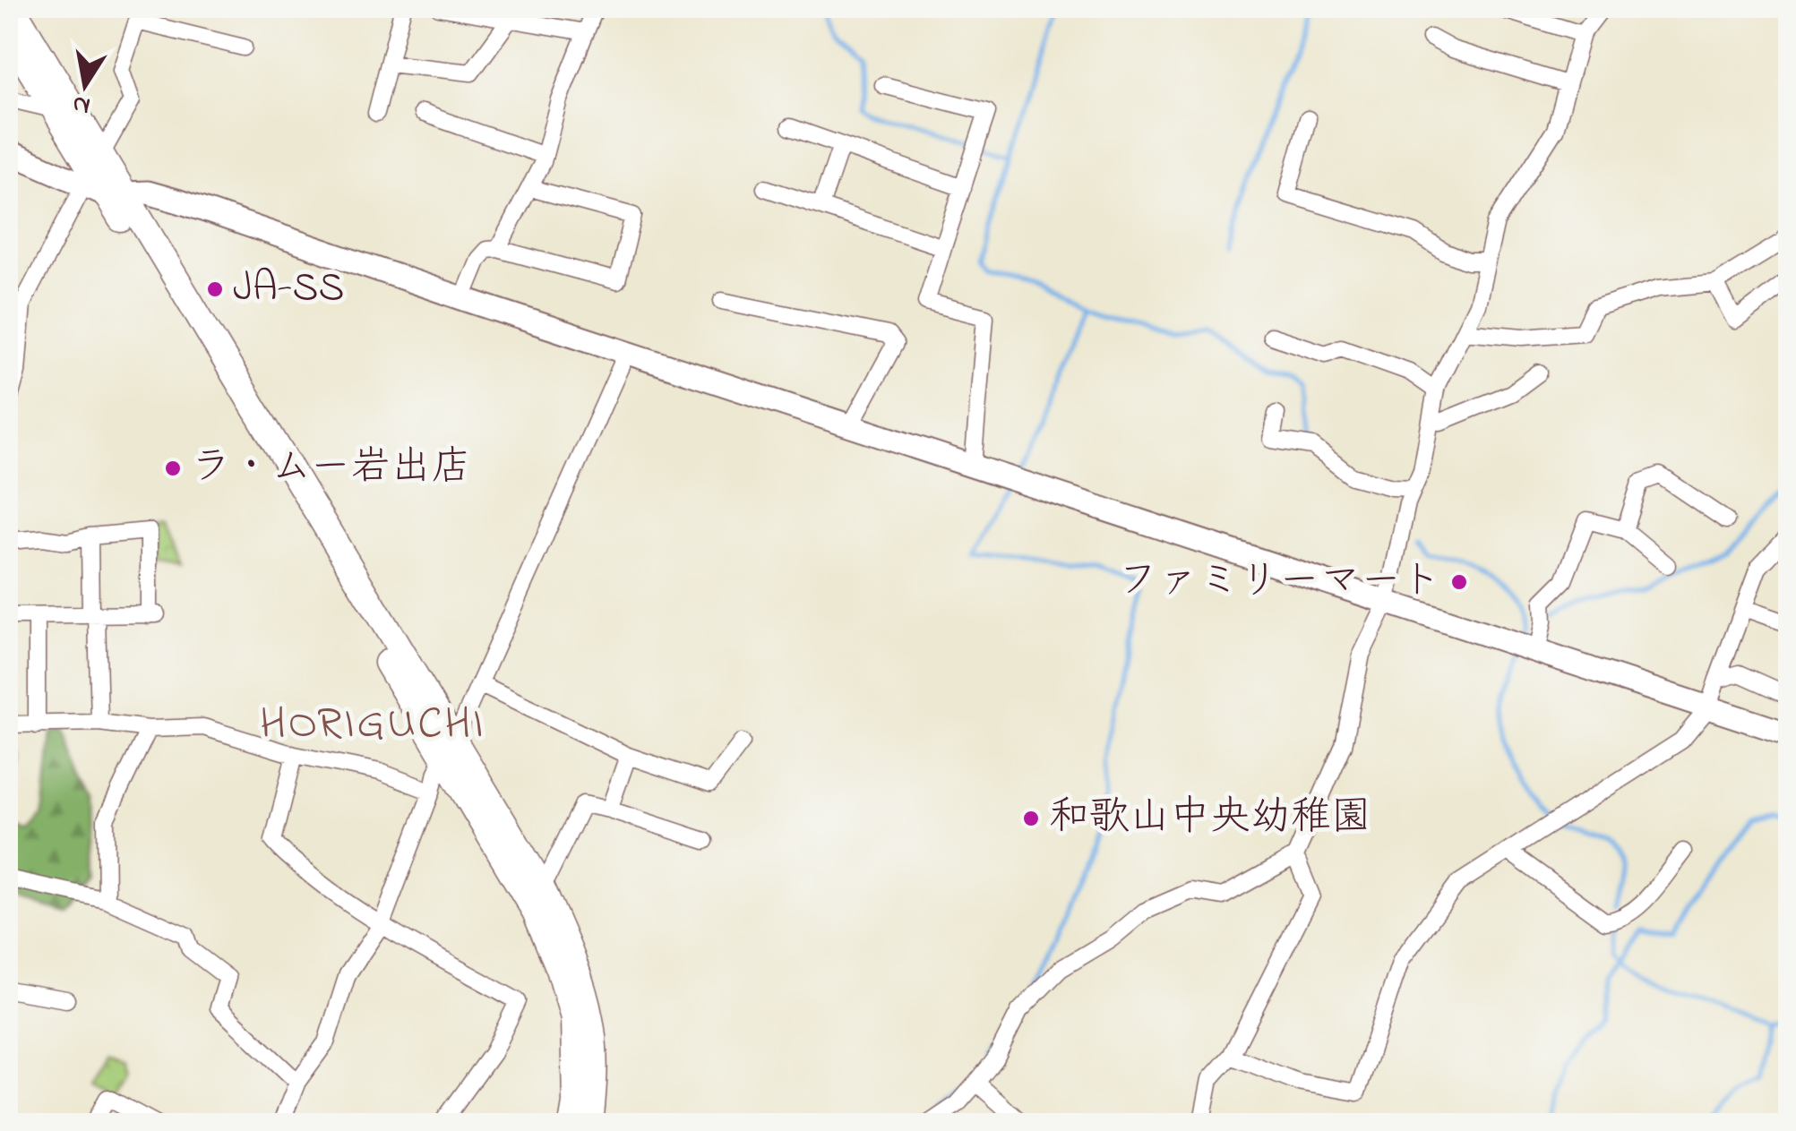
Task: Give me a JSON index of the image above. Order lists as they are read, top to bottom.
{
  "districts": ["HORIGUCHI"],
  "places": [
    "JA-SS",
    "ラ・ムー岩出店",
    "ファミリーマート",
    "和歌山中央幼稚園"
  ],
  "north": "bottom"
}
